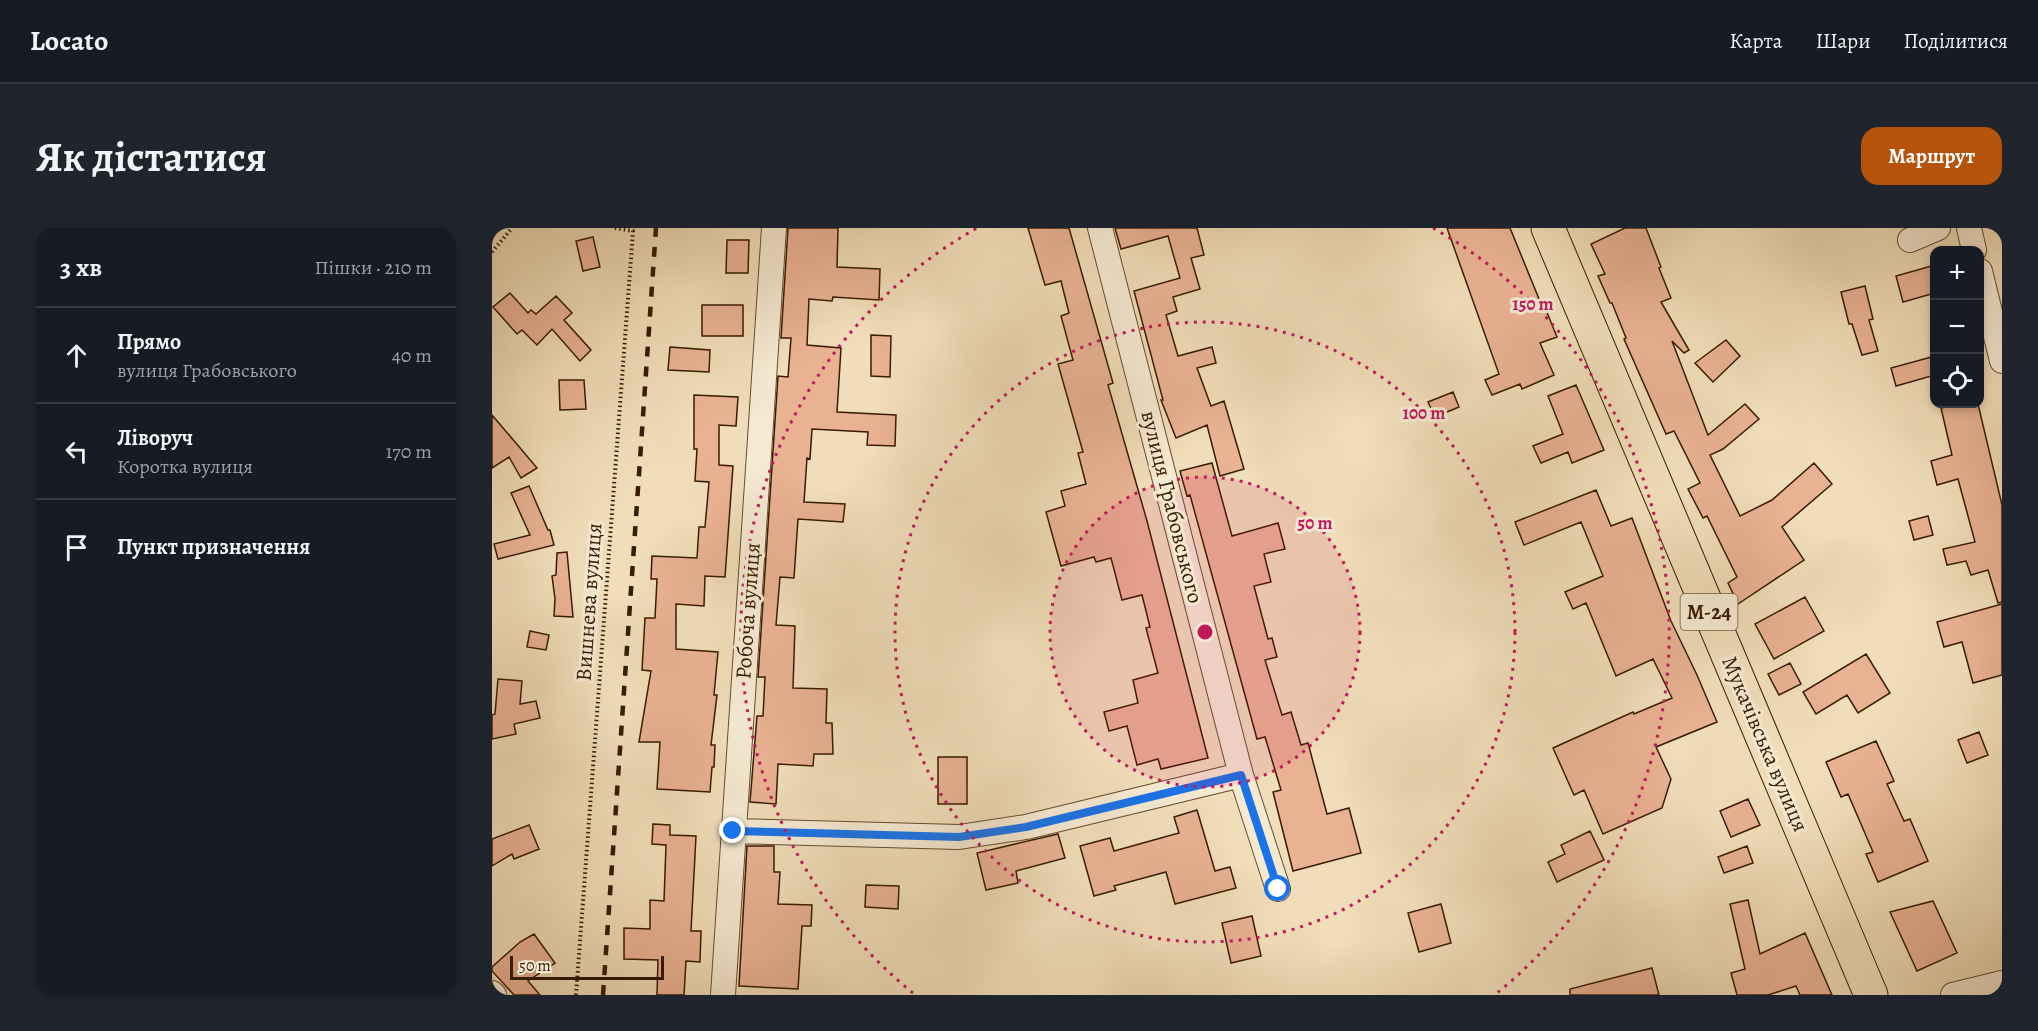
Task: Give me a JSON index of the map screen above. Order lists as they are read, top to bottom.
{
  "streets": {
    "highway": ["М-24", "Мукачівська вулиця"],
    "street": ["вулиця Грабовського", "Робоча вулиця"],
    "path": ["Вишнева вулиця"]
  },
  "scale_bar": "50 m",
  "page": {
    "header": "Locato",
    "nav": ["Карта", "Шари", "Поділитися"],
    "buttons": "Маршрут",
    "title": "Як дістатися",
    "heading": ["3 хв", "Пішки · 210 m"],
    "map_buttons": ["+", "−"],
    "list": [
      ["Прямо", "вулиця Грабовського", "40 m"],
      ["Ліворуч", "Коротка вулиця", "170 m"],
      "Пункт призначення"
    ],
    "scale": "50 m"
  },
  "rings": ["150 m", "100 m", "50 m"]
}
